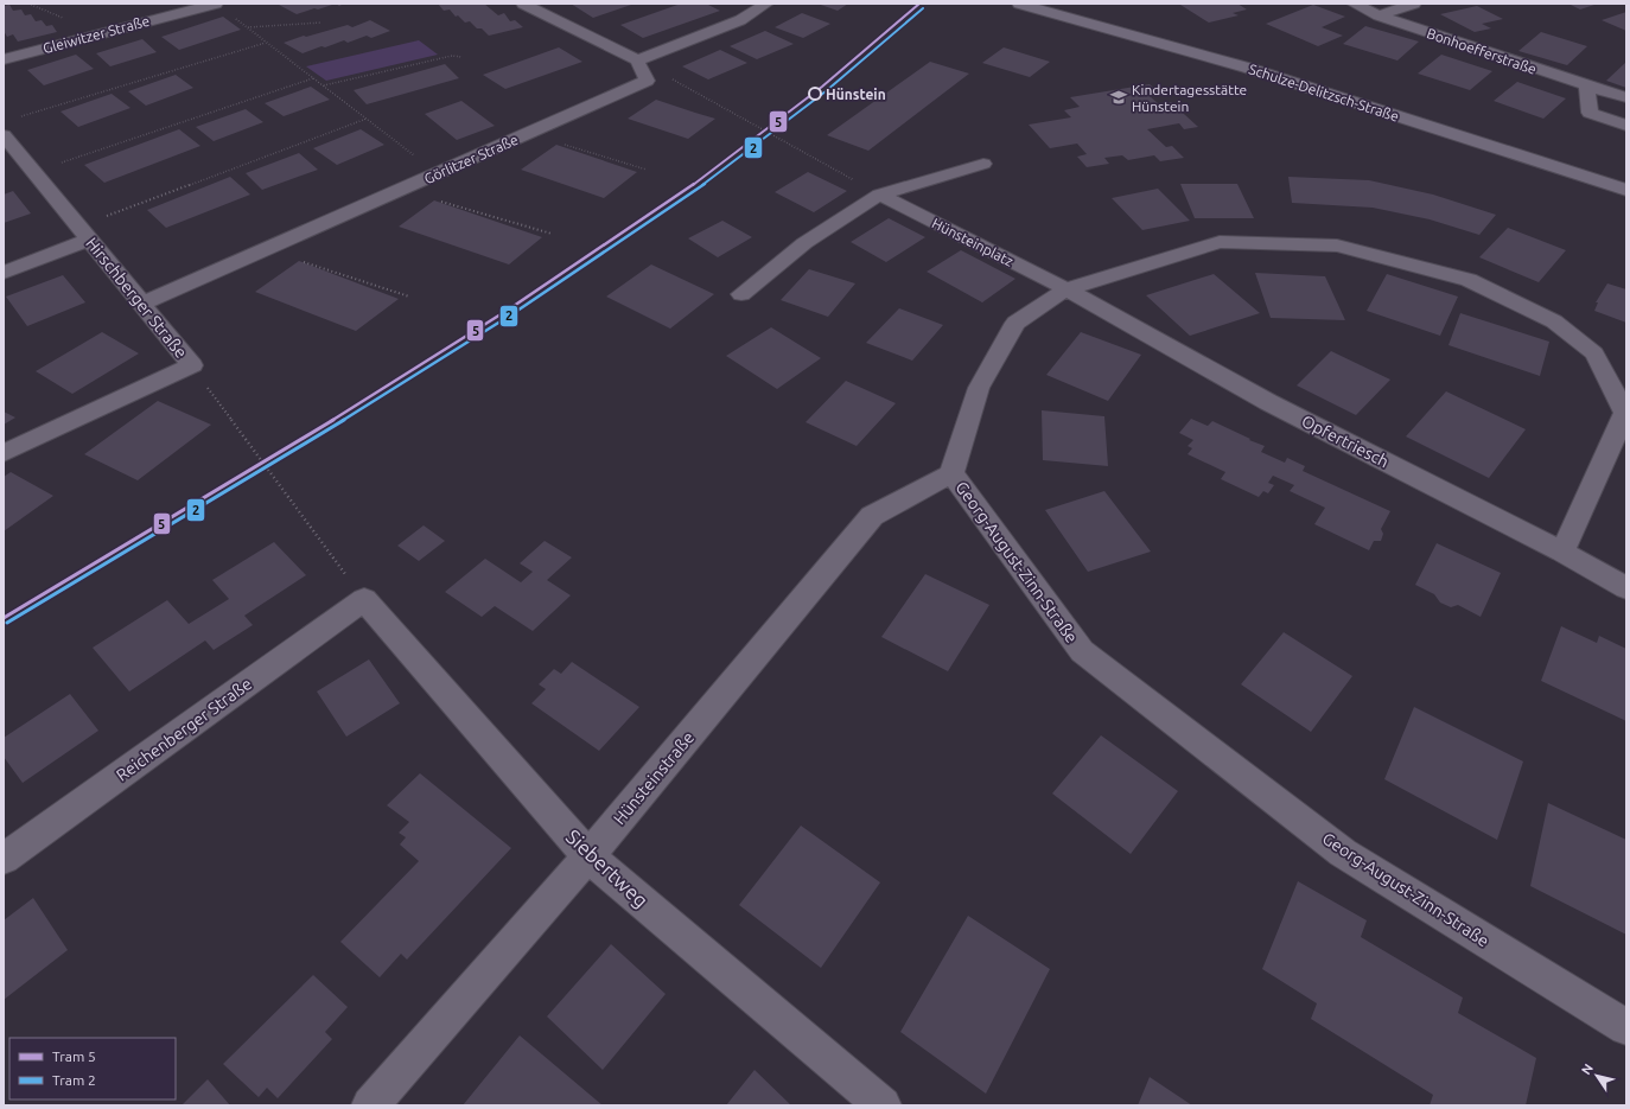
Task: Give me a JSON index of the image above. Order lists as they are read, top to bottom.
{
  "streets": {
    "main road": ["Schulze-Delitzsch-Straße"],
    "street": [
      "Gleiwitzer Straße",
      "Bonhoefferstraße",
      "Görlitzer Straße",
      "Hünsteinplatz",
      "Hirschberger Straße",
      "Opfertriesch",
      "Georg-August-Zinn-Straße",
      "Reichenberger Straße",
      "Hünsteinstraße",
      "Siebertweg"
    ]
  },
  "crossings": [
    ["Görlitzer Straße", "Hirschberger Straße"],
    ["Hünsteinplatz", "Opfertriesch"],
    ["Hünsteinplatz", "Georg-August-Zinn-Straße"],
    ["Opfertriesch", "Georg-August-Zinn-Straße"],
    ["Georg-August-Zinn-Straße", "Hünsteinstraße"],
    ["Reichenberger Straße", "Siebertweg"],
    ["Hünsteinstraße", "Siebertweg"]
  ],
  "places": {
    "other": ["Hünstein"],
    "school or university": ["Kindertagesstätte Hünstein"]
  },
  "lines": ["tram line 5", "tram line 2"],
  "legend": ["Tram 5", "Tram 2"],
  "north": "top left"
}
